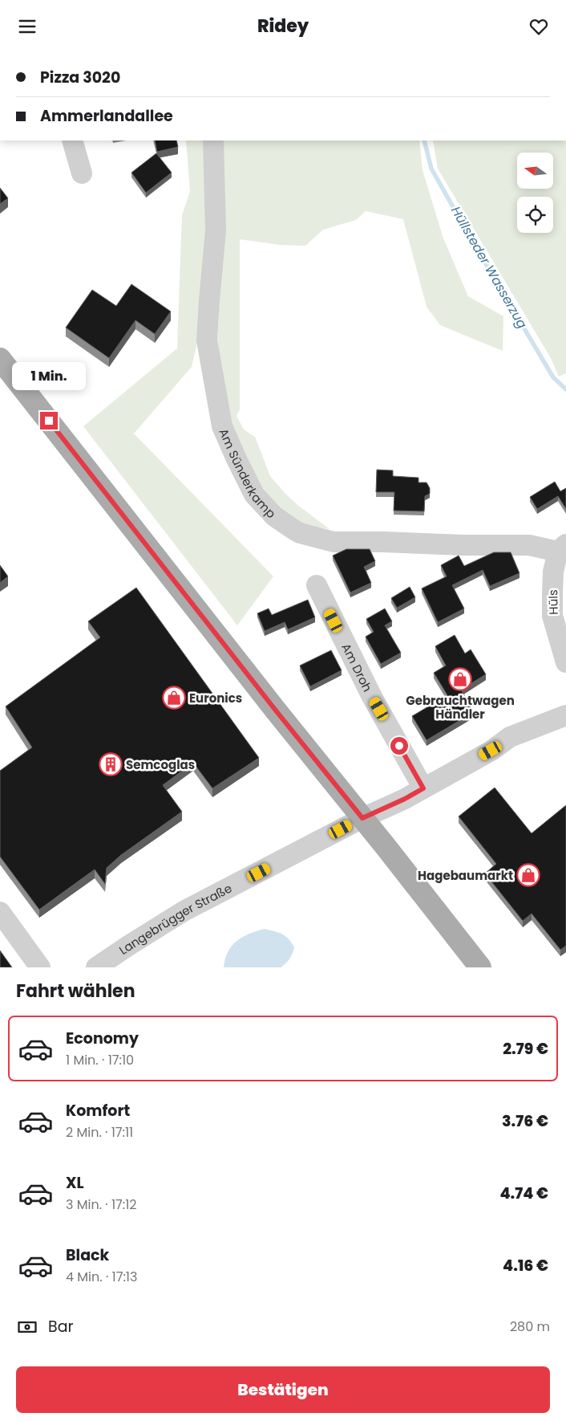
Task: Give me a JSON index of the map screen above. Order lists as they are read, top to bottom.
{
  "streets": {
    "street": [
      "Am Sünderkamp",
      "Hüls",
      "Am Droh",
      "Langebrügger Straße"
    ]
  },
  "crossings": [
    ["Am Sünderkamp", "Hüls"],
    ["Am Droh", "Langebrügger Straße"]
  ],
  "water": ["Hüllsteder Wasserzug"],
  "places": {
    "shop": ["Gebrauchtwagen Händler", "Euronics", "Hagebaumarkt"],
    "building": ["Semcoglas"]
  },
  "north": "left",
  "page": {
    "header": "Ridey",
    "banner": ["Pizza 3020", "Ammerlandallee"],
    "bubble": "1 Min.",
    "heading": "Fahrt wählen",
    "list": [
      {
        "name": "Economy",
        "note": "1 Min. · 17:10",
        "value": "2.79 €"
      },
      {
        "name": "Komfort",
        "note": "2 Min. · 17:11",
        "value": "3.76 €"
      },
      {
        "name": "XL",
        "note": "3 Min. · 17:12",
        "value": "4.74 €"
      },
      {
        "name": "Black",
        "note": "4 Min. · 17:13",
        "value": "4.16 €"
      }
    ],
    "pay": ["Bar", "280 m"],
    "buttons": "Bestätigen"
  }
}
